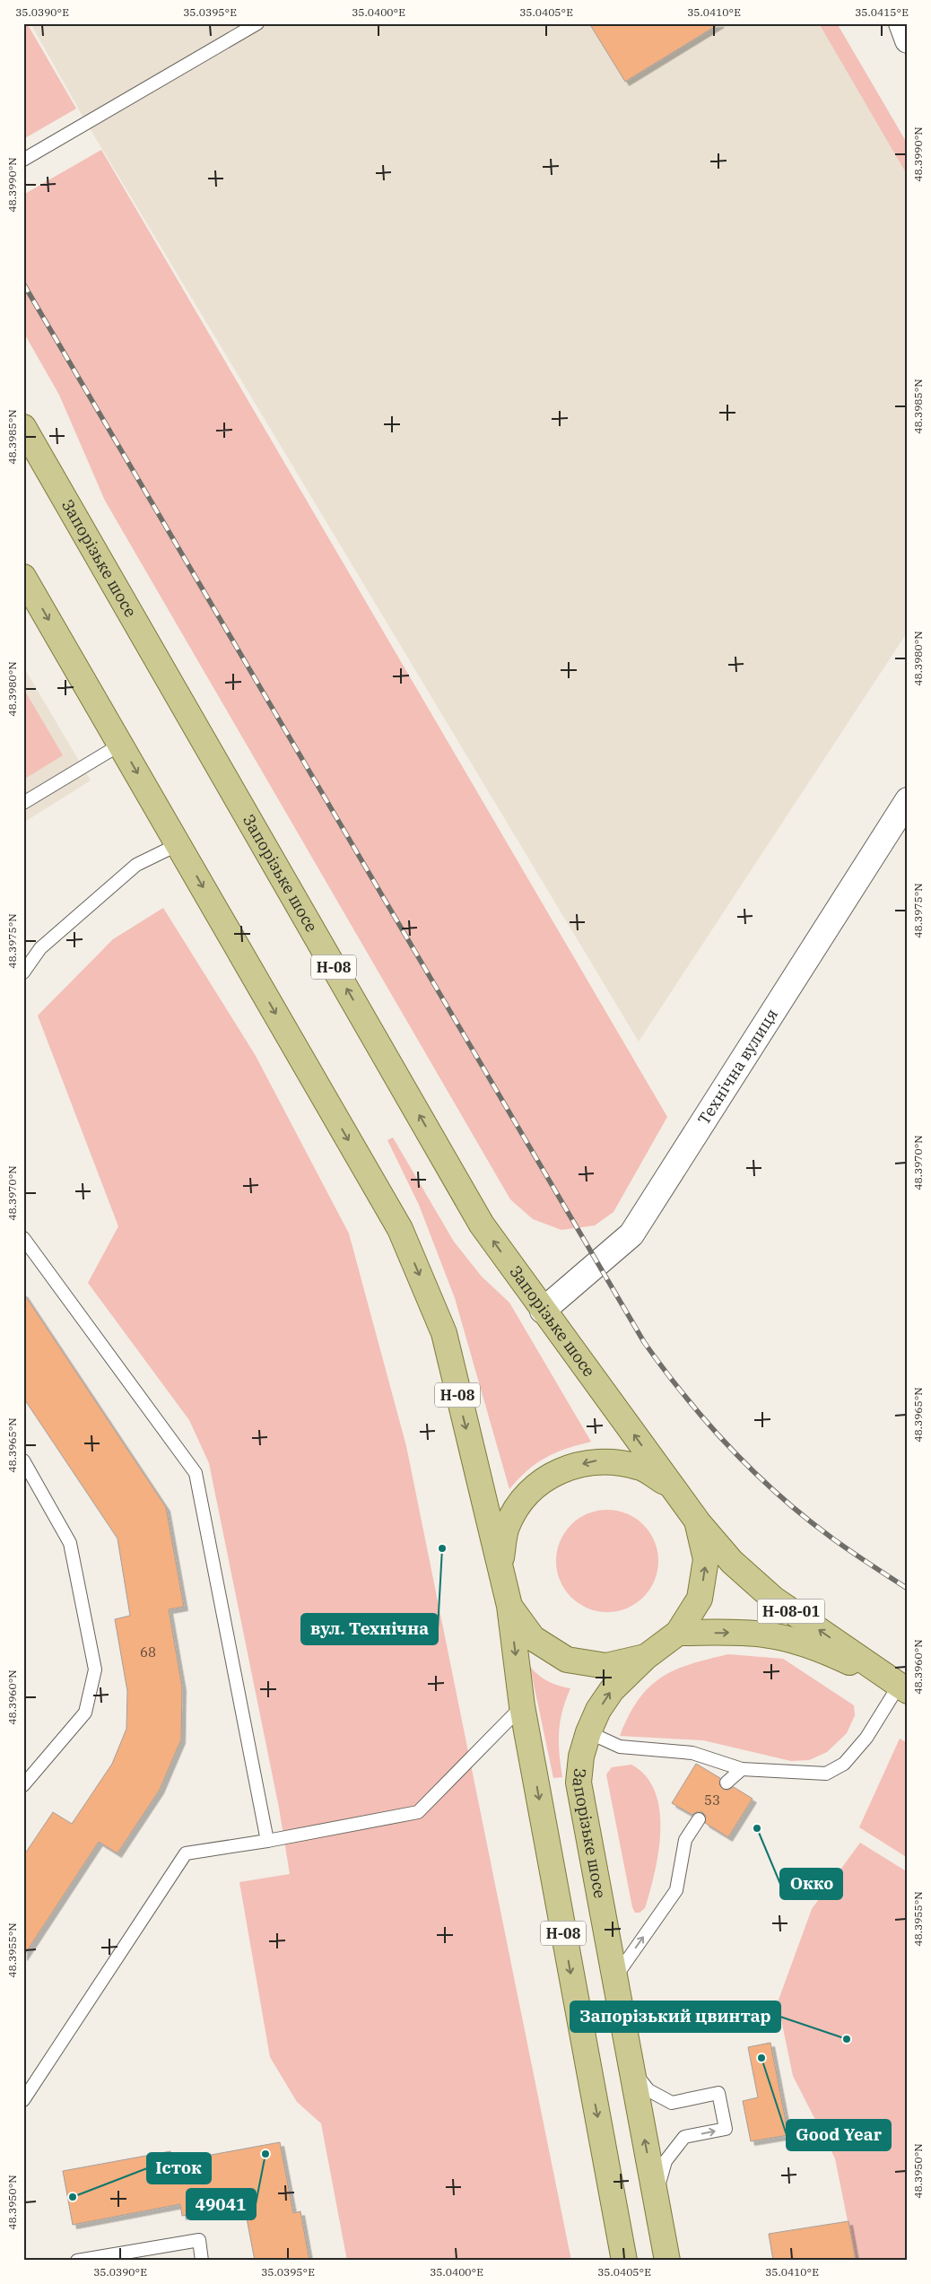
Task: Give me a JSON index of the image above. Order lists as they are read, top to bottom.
{
  "streets": {
    "main road": ["Запорізьке шосе", "Н-08", "Н-08-01"],
    "street": ["Технічна вулиця"]
  },
  "crossings": [
    ["Запорізьке шосе", "Н-08"],
    ["Запорізьке шосе", "Технічна вулиця"],
    ["Запорізьке шосе", "Н-08-01"]
  ],
  "places": [
    "вул. Технічна",
    "Окко",
    "Запорізький цвинтар",
    "Good Year",
    "49041",
    "Істок"
  ],
  "house_numbers": ["68", "53"],
  "coordinates": [
    "35.0390°E",
    "35.0395°E",
    "35.0400°E",
    "35.0405°E",
    "35.0410°E",
    "35.0415°E",
    "48.3990°N",
    "48.3985°N",
    "48.3980°N",
    "48.3975°N",
    "48.3970°N",
    "48.3965°N",
    "48.3960°N",
    "48.3955°N",
    "48.3950°N"
  ]
}
